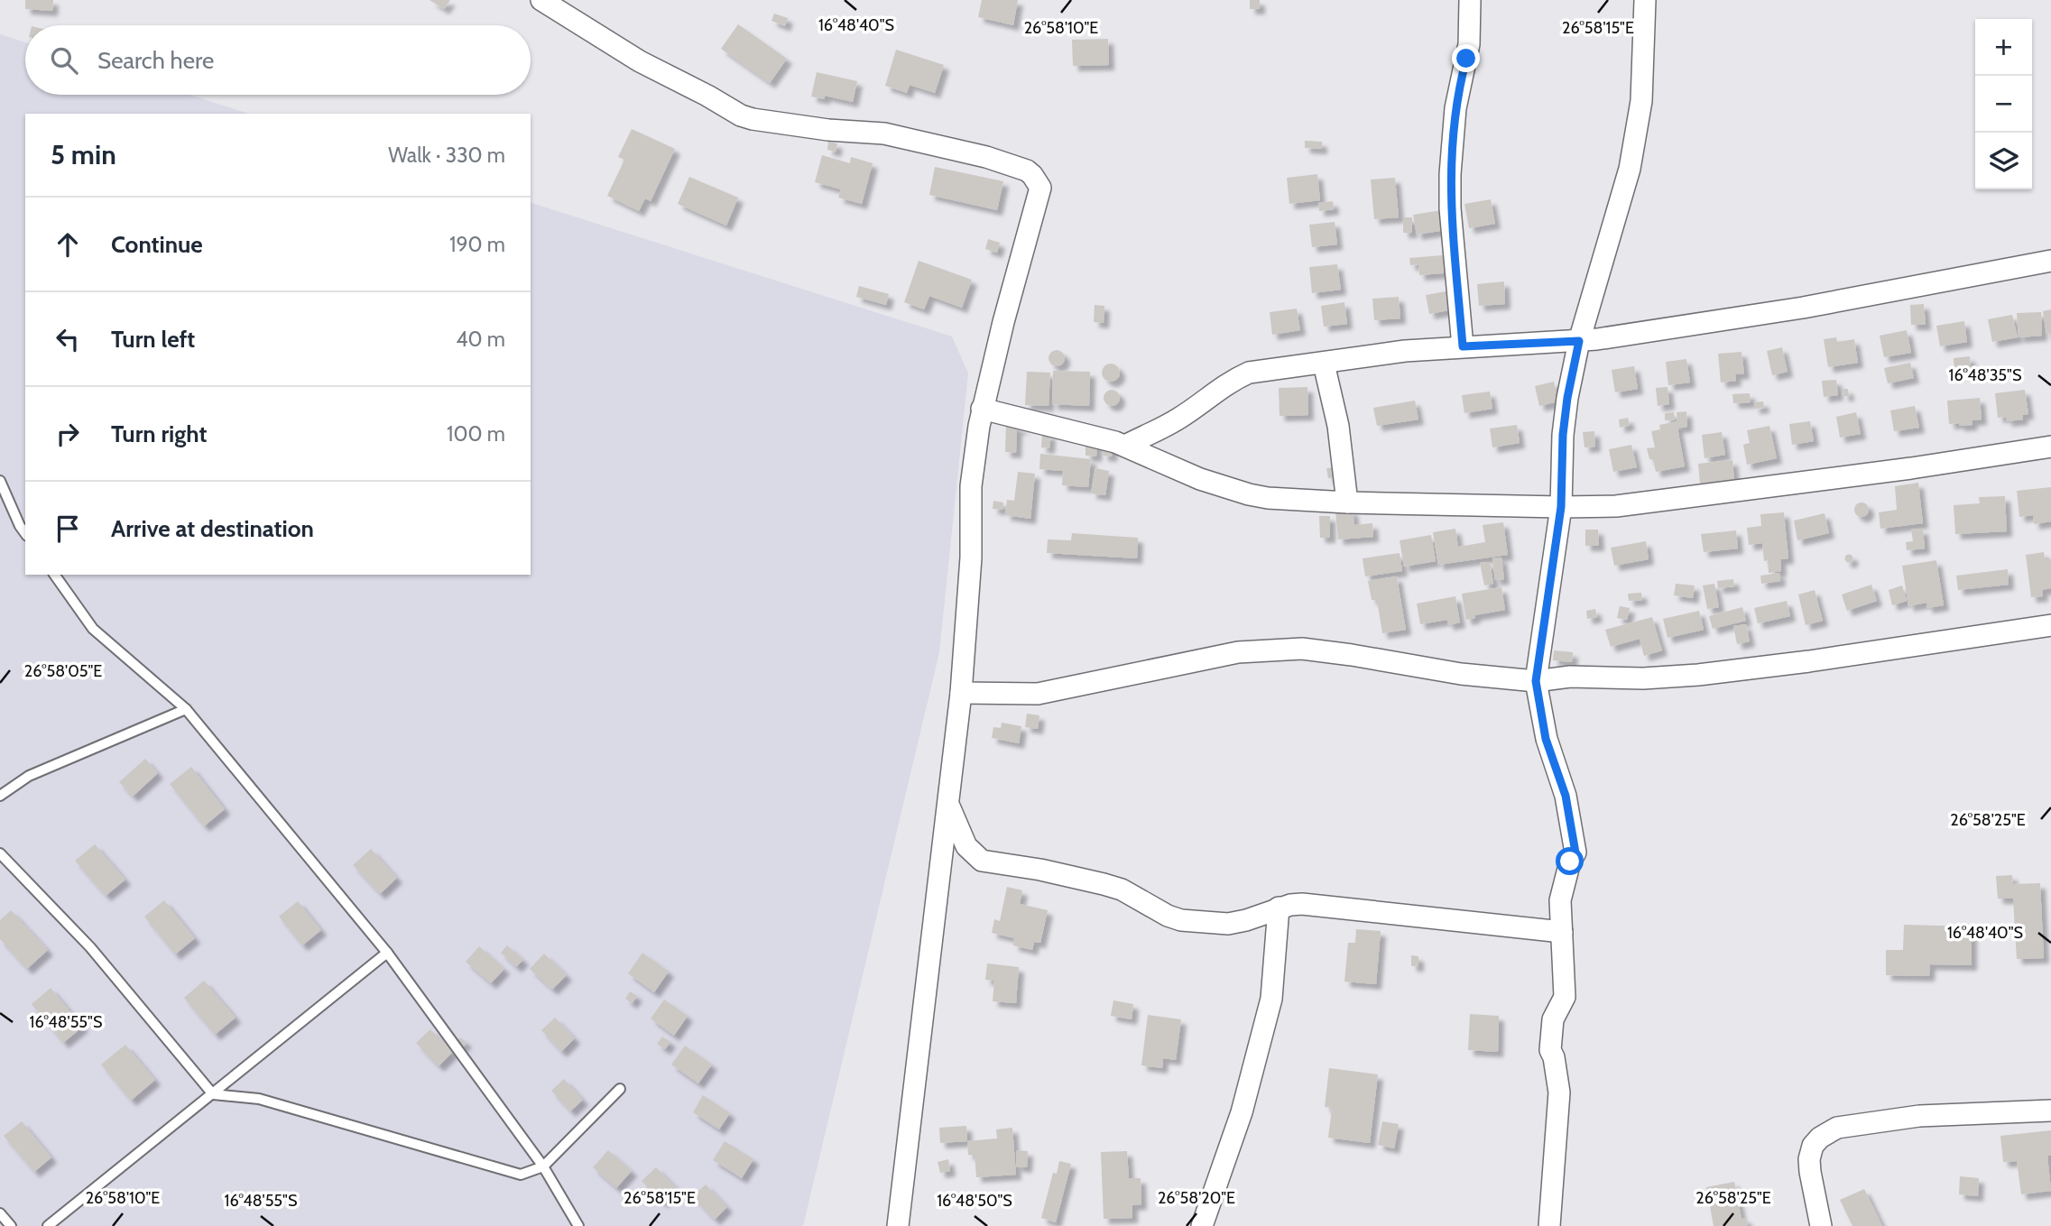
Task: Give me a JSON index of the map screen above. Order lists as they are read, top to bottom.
{
  "page": {
    "map_buttons": ["+", "−"],
    "search": "Search here",
    "heading": ["5 min", "Walk · 330 m"],
    "list": [
      ["Continue", "190 m"],
      ["Turn left", "40 m"],
      ["Turn right", "100 m"],
      "Arrive at destination"
    ]
  },
  "coordinates": [
    "16°48'40\"S",
    "26°58'10\"E",
    "26°58'15\"E",
    "16°48'35\"S",
    "26°58'05\"E",
    "26°58'25\"E",
    "16°48'55\"S",
    "26°58'20\"E",
    "16°48'50\"S"
  ]
}
